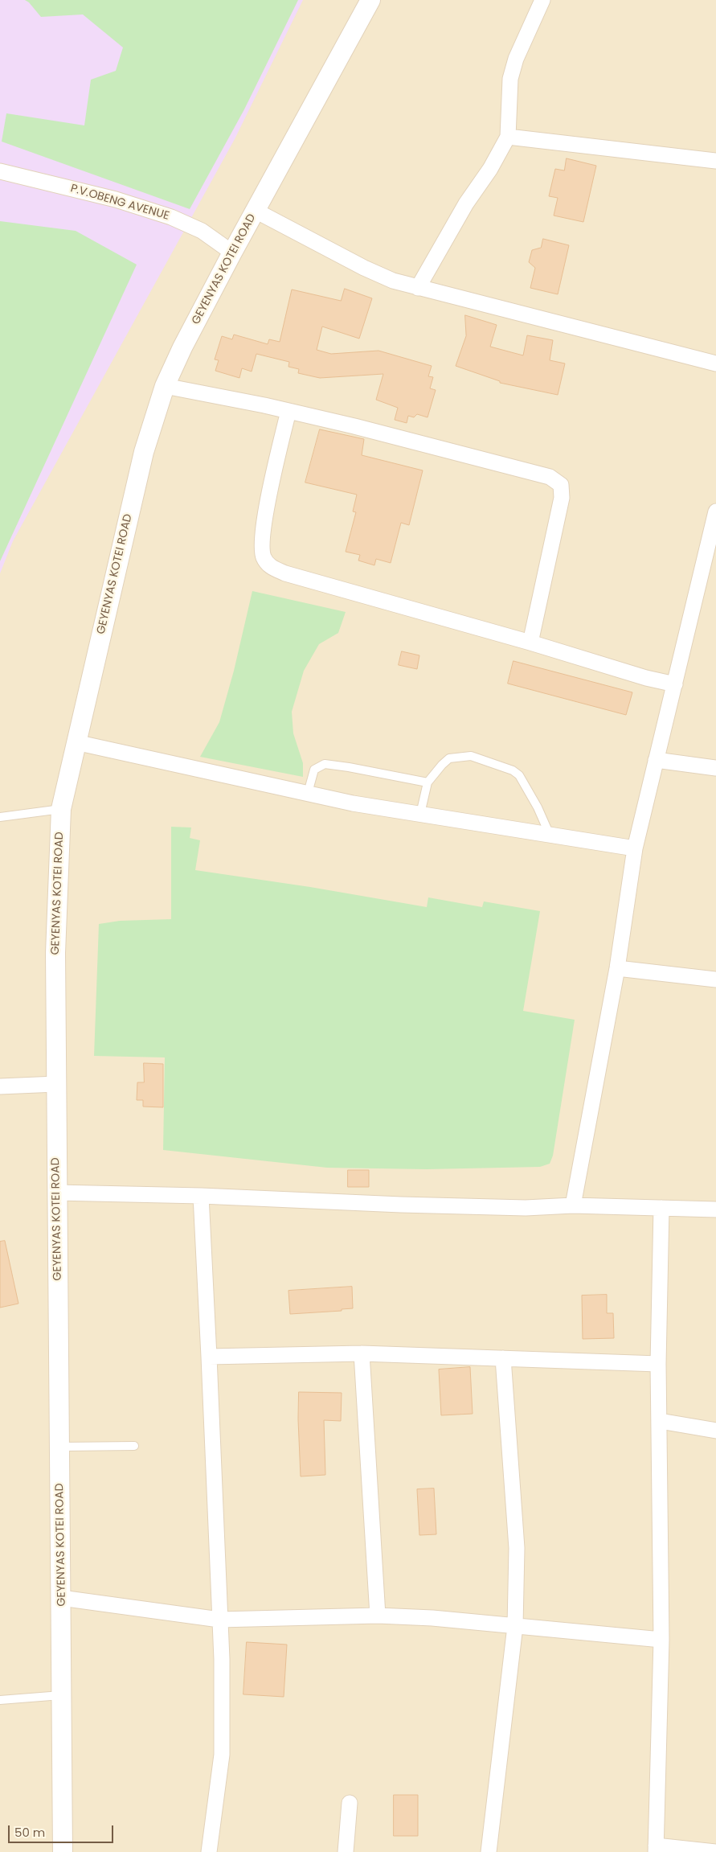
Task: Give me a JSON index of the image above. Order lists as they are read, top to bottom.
{
  "streets": {
    "street": ["P.V.OBENG AVENUE", "GEYENYAS KOTEI ROAD"]
  },
  "crossings": [
    ["P.V.OBENG AVENUE", "GEYENYAS KOTEI ROAD"]
  ],
  "scale_bar": "50 m"
}
